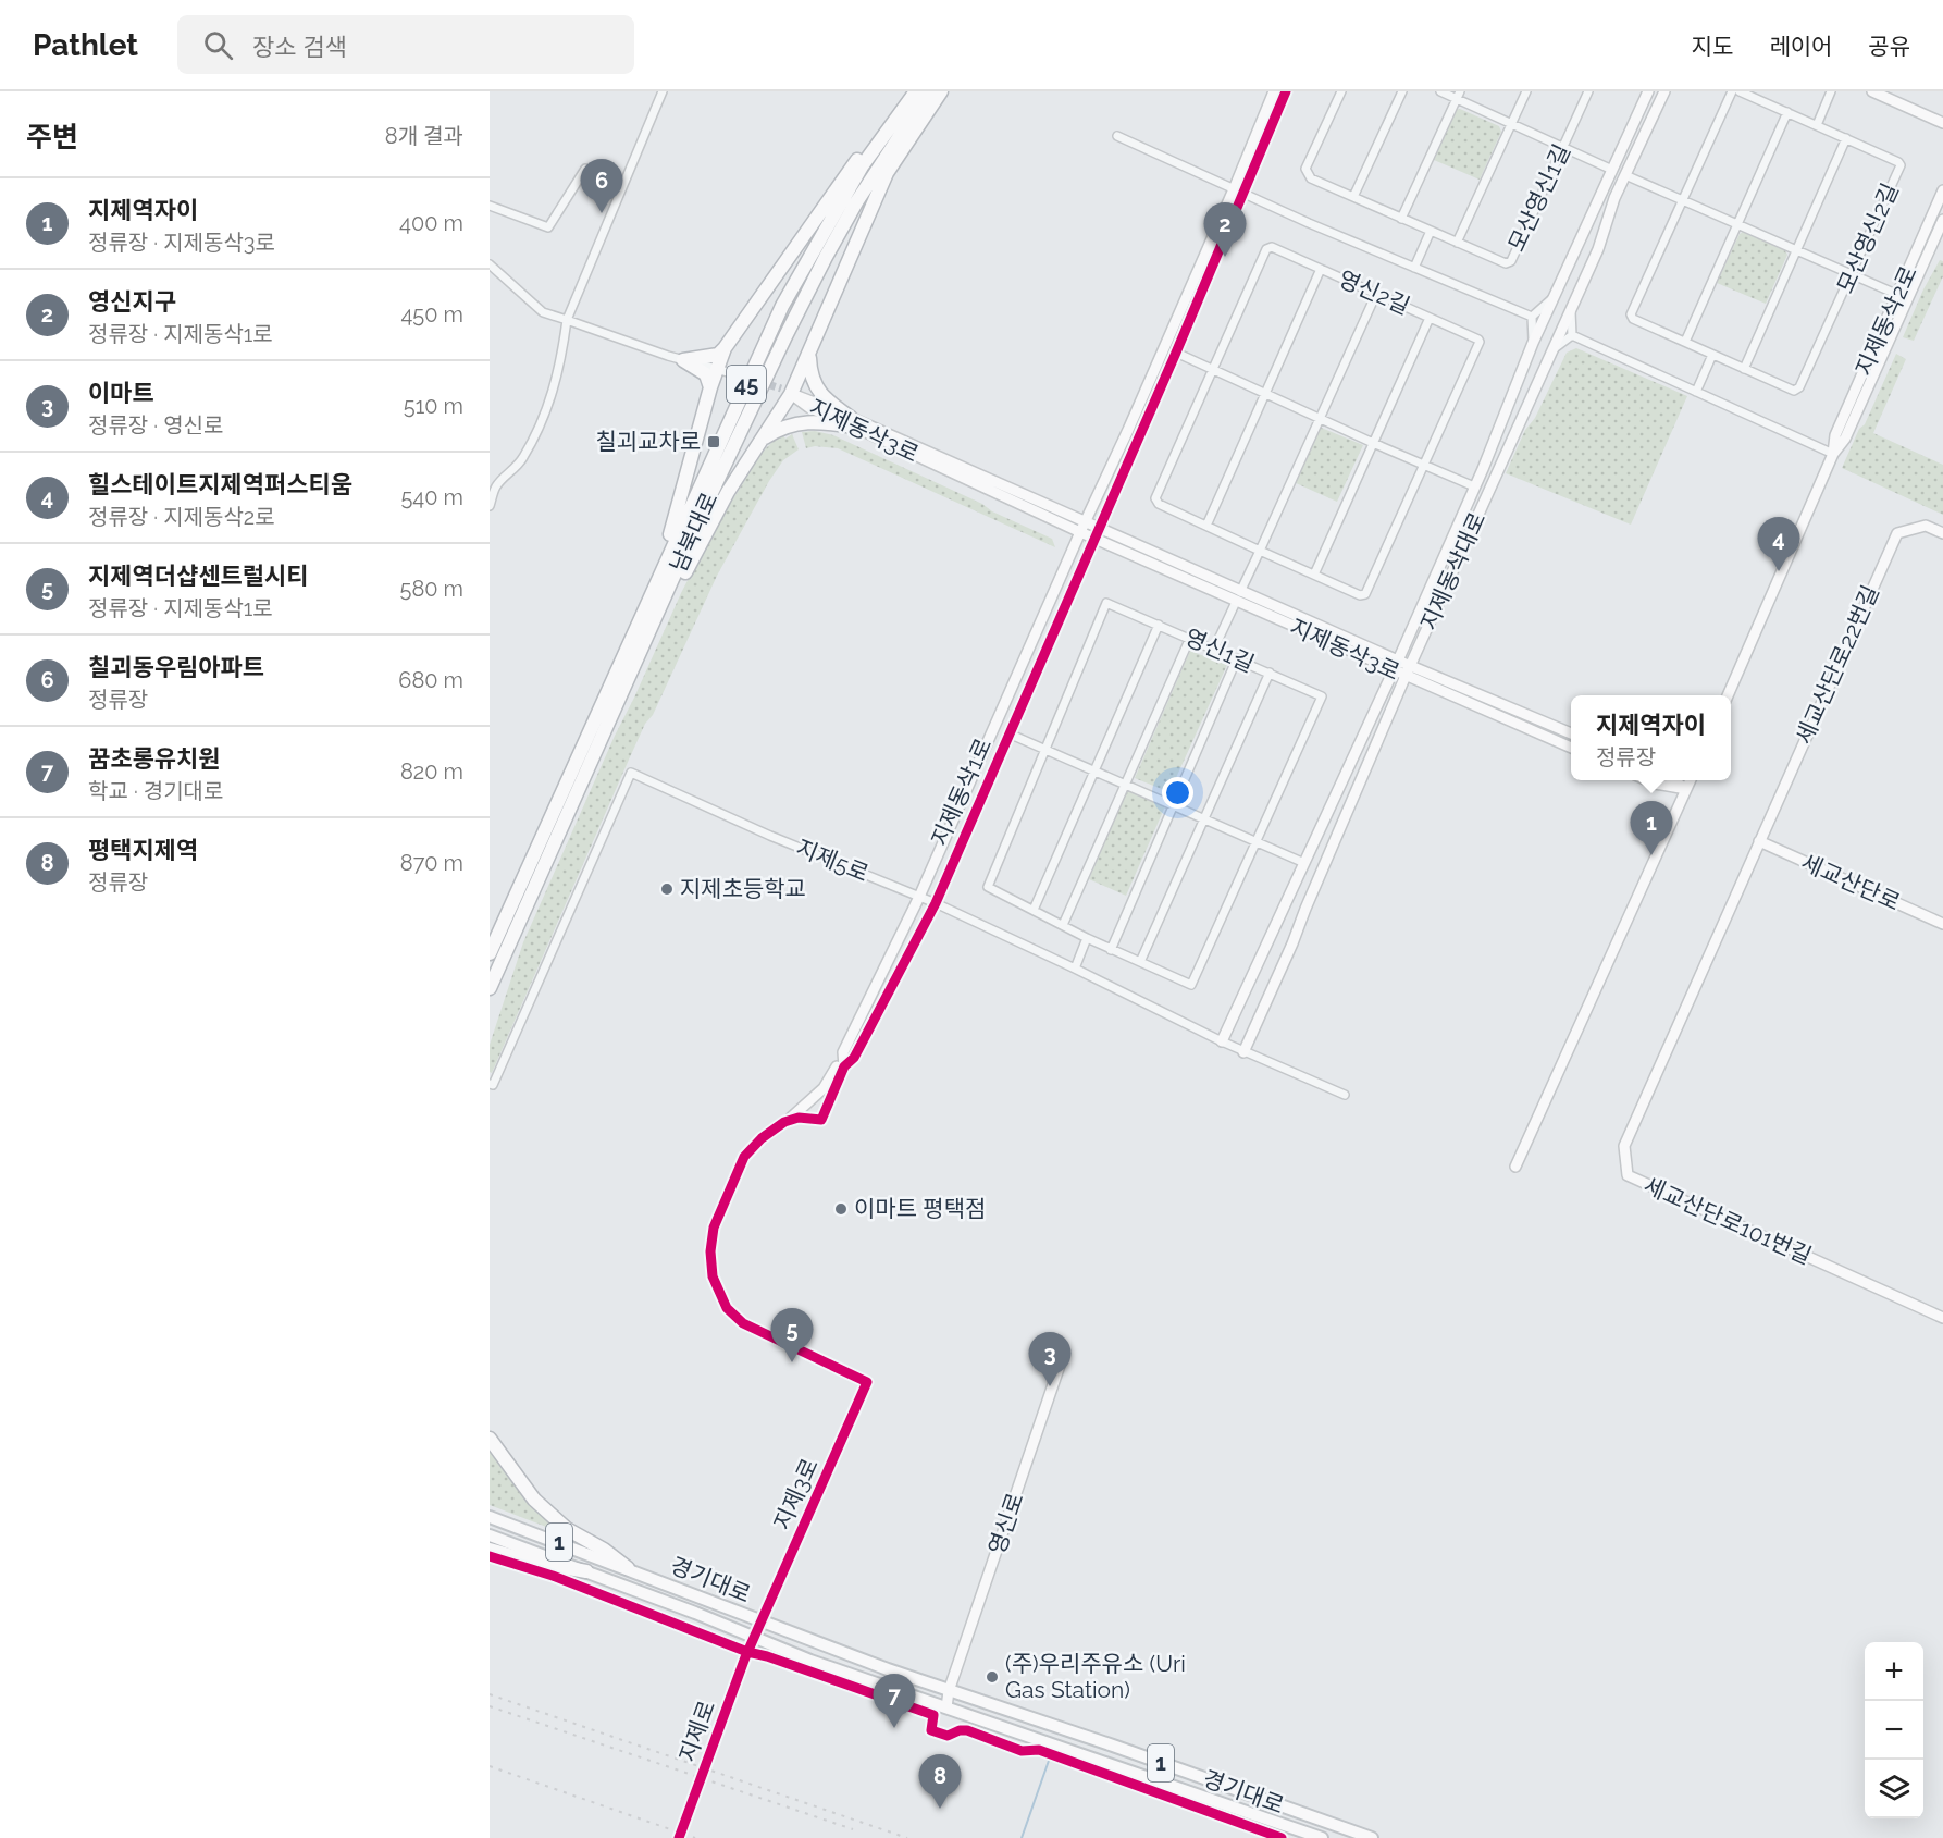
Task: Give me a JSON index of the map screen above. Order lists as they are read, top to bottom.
{
  "streets": {
    "highway": ["45", "남북대로"],
    "main road": ["1", "경기대로"],
    "street": [
      "모산영신1길",
      "모산영신2길",
      "영신2길",
      "지제동삭2로",
      "지제동삭3로",
      "지제동삭대로",
      "영신1길",
      "세교산단로22번길",
      "지제동삭1로",
      "지제5로",
      "세교산단로",
      "세교산단로101번길",
      "지제3로",
      "영신로",
      "지제로"
    ]
  },
  "crossings": [
    ["지제동삭3로", "지제동삭대로"],
    ["지제동삭3로", "지제동삭1로"],
    ["지제동삭대로", "지제5로"],
    ["세교산단로22번길", "세교산단로"],
    ["세교산단로22번길", "세교산단로101번길"],
    ["지제동삭1로", "지제5로"],
    ["지제동삭1로", "지제3로"],
    ["세교산단로", "세교산단로101번길"],
    ["지제3로", "경기대로"],
    ["지제3로", "지제로"],
    ["영신로", "경기대로"],
    ["경기대로", "지제로"]
  ],
  "places": {
    "transit": ["칠괴교차로"],
    "other": ["지제초등학교", "이마트 평택점", "(주)우리주유소 (Uri Gas Station)"]
  },
  "page": {
    "header": "Pathlet",
    "search": "장소 검색",
    "nav": ["지도", "레이어", "공유"],
    "heading": ["주변", "8개 결과"],
    "pins": [
      "6",
      "2",
      "4",
      "1",
      "5",
      "3",
      "7",
      "8"
    ],
    "list": [
      {
        "mark": "1",
        "name": "지제역자이",
        "note": "정류장 · 지제동삭3로",
        "value": "400 m"
      },
      {
        "mark": "2",
        "name": "영신지구",
        "note": "정류장 · 지제동삭1로",
        "value": "450 m"
      },
      {
        "mark": "3",
        "name": "이마트",
        "note": "정류장 · 영신로",
        "value": "510 m"
      },
      {
        "mark": "4",
        "name": "힐스테이트지제역퍼스티움",
        "note": "정류장 · 지제동삭2로",
        "value": "540 m"
      },
      {
        "mark": "5",
        "name": "지제역더샵센트럴시티",
        "note": "정류장 · 지제동삭1로",
        "value": "580 m"
      },
      {
        "mark": "6",
        "name": "칠괴동우림아파트",
        "note": "정류장",
        "value": "680 m"
      },
      {
        "mark": "7",
        "name": "꿈초롱유치원",
        "note": "학교 · 경기대로",
        "value": "820 m"
      },
      {
        "mark": "8",
        "name": "평택지제역",
        "note": "정류장",
        "value": "870 m"
      }
    ],
    "popup": ["지제역자이", "정류장"],
    "map_buttons": ["+", "−"]
  }
}
